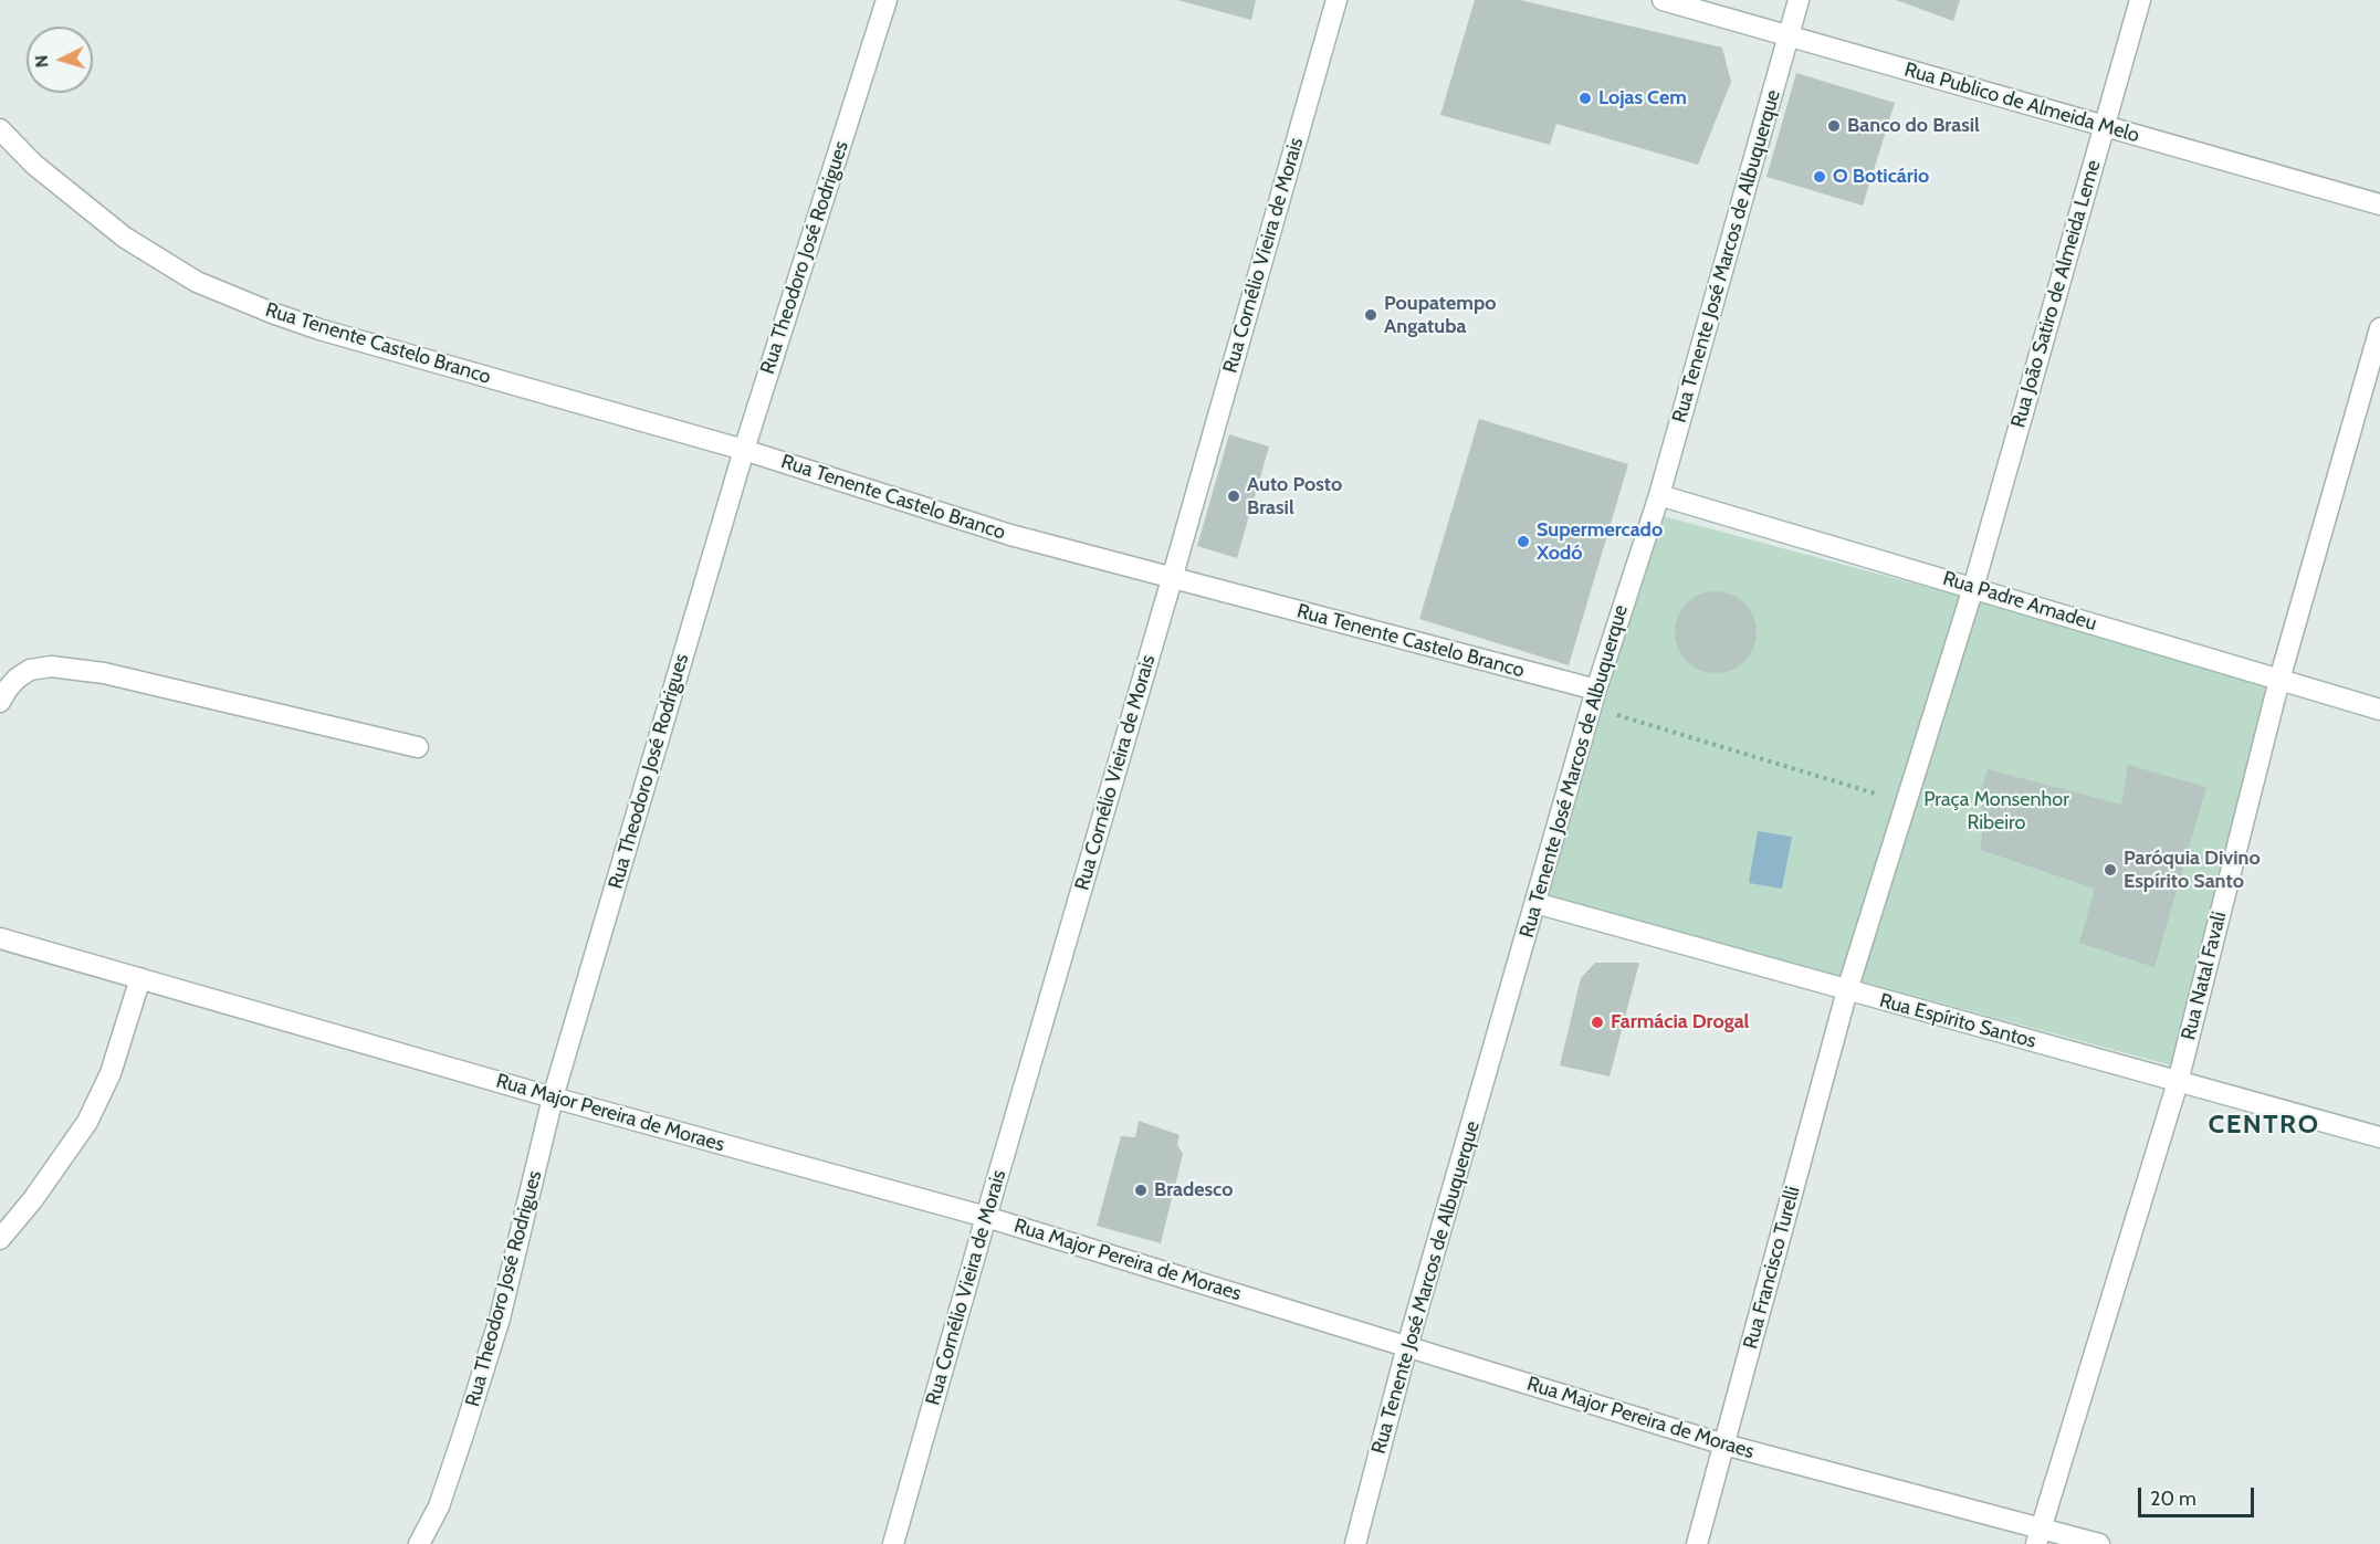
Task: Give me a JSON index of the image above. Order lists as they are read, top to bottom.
{
  "streets": {
    "street": [
      "Rua Publico de Almeida Melo",
      "Rua Cornélio Vieira de Morais",
      "Rua Tenente José Marcos de Albuquerque",
      "Rua Theodoro José Rodrigues",
      "Rua João Satiro de Almeida Leme",
      "Rua Tenente Castelo Branco",
      "Rua Padre Amadeu",
      "Rua Natal Favali",
      "Rua Espírito Santos",
      "Rua Major Pereira de Moraes",
      "Rua Francisco Turelli"
    ]
  },
  "crossings": [
    ["Rua Publico de Almeida Melo", "Rua Tenente José Marcos de Albuquerque"],
    ["Rua Publico de Almeida Melo", "Rua João Satiro de Almeida Leme"],
    ["Rua Cornélio Vieira de Morais", "Rua Tenente Castelo Branco"],
    ["Rua Cornélio Vieira de Morais", "Rua Major Pereira de Moraes"],
    ["Rua Tenente José Marcos de Albuquerque", "Rua Tenente Castelo Branco"],
    ["Rua Tenente José Marcos de Albuquerque", "Rua Padre Amadeu"],
    ["Rua Tenente José Marcos de Albuquerque", "Rua Espírito Santos"],
    ["Rua Tenente José Marcos de Albuquerque", "Rua Major Pereira de Moraes"],
    ["Rua Theodoro José Rodrigues", "Rua Tenente Castelo Branco"],
    ["Rua Theodoro José Rodrigues", "Rua Major Pereira de Moraes"],
    ["Rua João Satiro de Almeida Leme", "Rua Padre Amadeu"],
    ["Rua João Satiro de Almeida Leme", "Rua Francisco Turelli"],
    ["Rua Padre Amadeu", "Rua Natal Favali"],
    ["Rua Natal Favali", "Rua Espírito Santos"],
    ["Rua Natal Favali", "Rua Major Pereira de Moraes"],
    ["Rua Espírito Santos", "Rua Francisco Turelli"],
    ["Rua Major Pereira de Moraes", "Rua Francisco Turelli"]
  ],
  "districts": ["CENTRO"],
  "parks": ["Praça Monsenhor Ribeiro"],
  "places": [
    "Lojas Cem",
    "Banco do Brasil",
    "O Boticário",
    "Poupatempo Angatuba",
    "Auto Posto Brasil",
    "Supermercado Xodó",
    "Paróquia Divino Espírito Santo",
    "Farmácia Drogal",
    "Bradesco"
  ],
  "scale_bar": "20 m",
  "north": "left"
}
